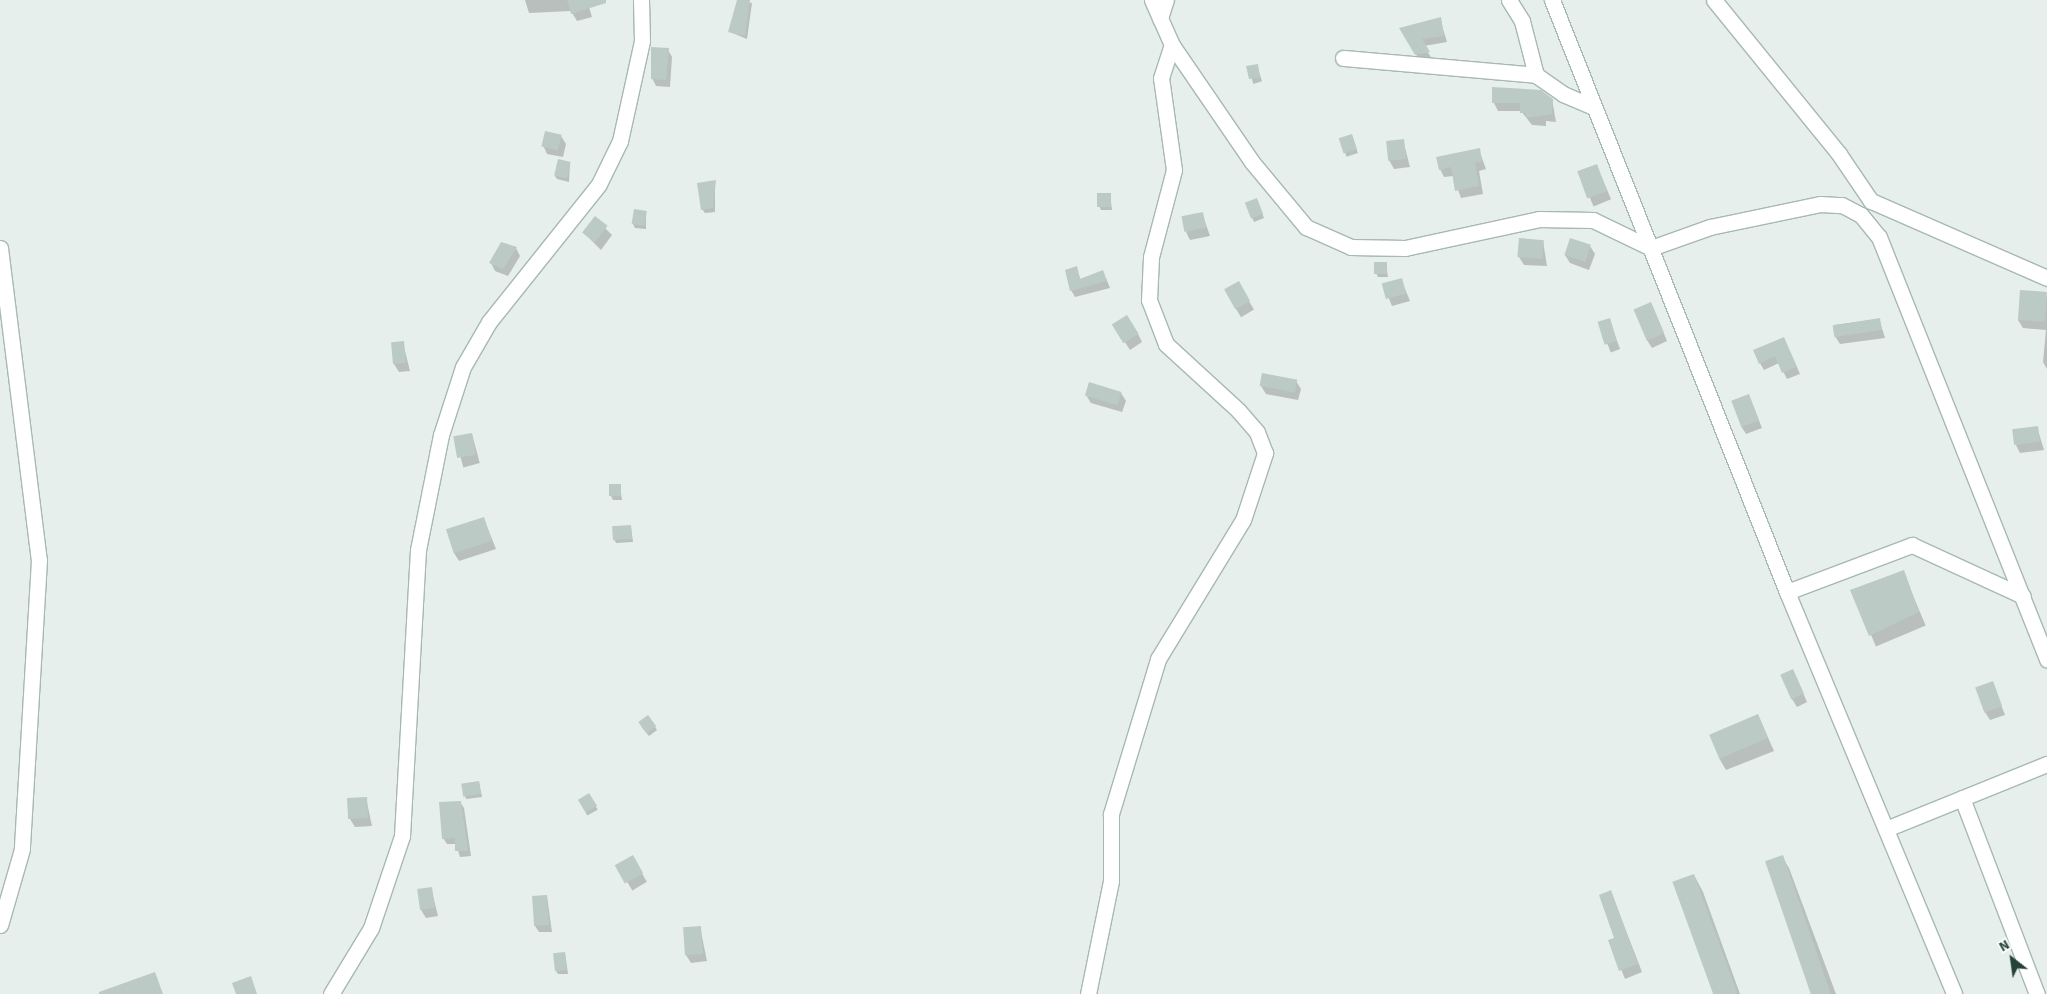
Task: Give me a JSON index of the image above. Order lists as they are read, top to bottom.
{
  "north": "top left"
}
